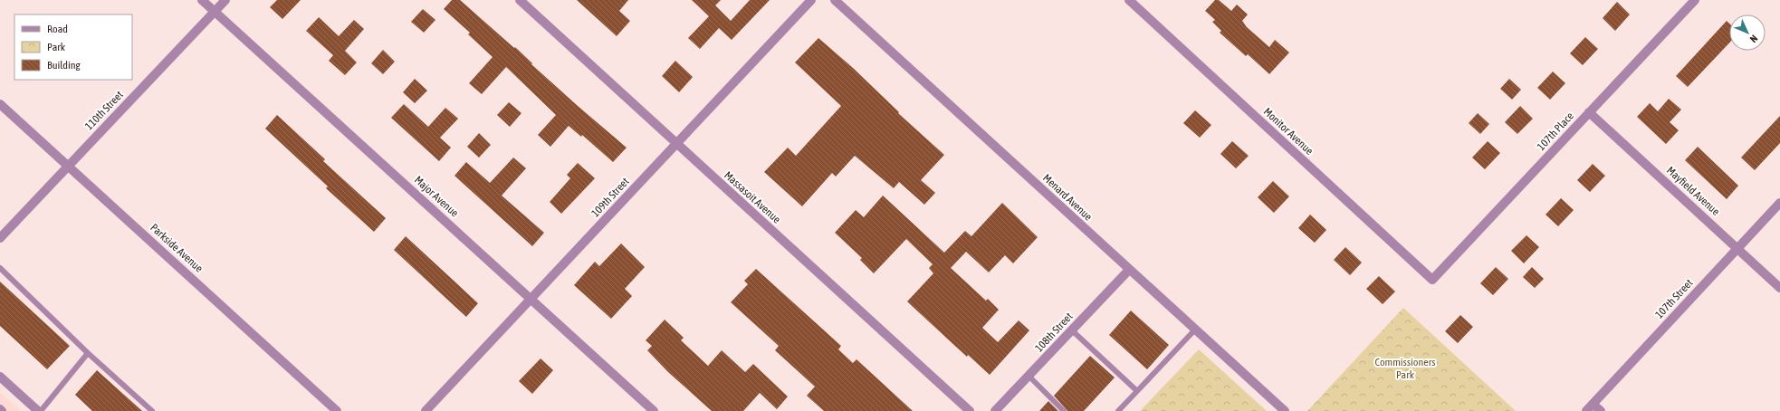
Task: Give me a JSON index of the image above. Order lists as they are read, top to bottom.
{
  "streets": {
    "street": [
      "110th Street",
      "Monitor Avenue",
      "107th Place",
      "Mayfield Avenue",
      "Major Avenue",
      "109th Street",
      "Massasoit Avenue",
      "Menard Avenue",
      "Parkside Avenue",
      "107th Street",
      "108th Street"
    ]
  },
  "crossings": [
    ["110th Street", "Major Avenue"],
    ["110th Street", "Parkside Avenue"],
    ["Monitor Avenue", "107th Place"],
    ["107th Place", "Mayfield Avenue"],
    ["Mayfield Avenue", "107th Street"],
    ["Major Avenue", "109th Street"],
    ["109th Street", "Massasoit Avenue"],
    ["Menard Avenue", "108th Street"]
  ],
  "parks": ["Commissioners Park"],
  "legend": ["Road", "Park", "Building"],
  "north": "bottom right"
}
